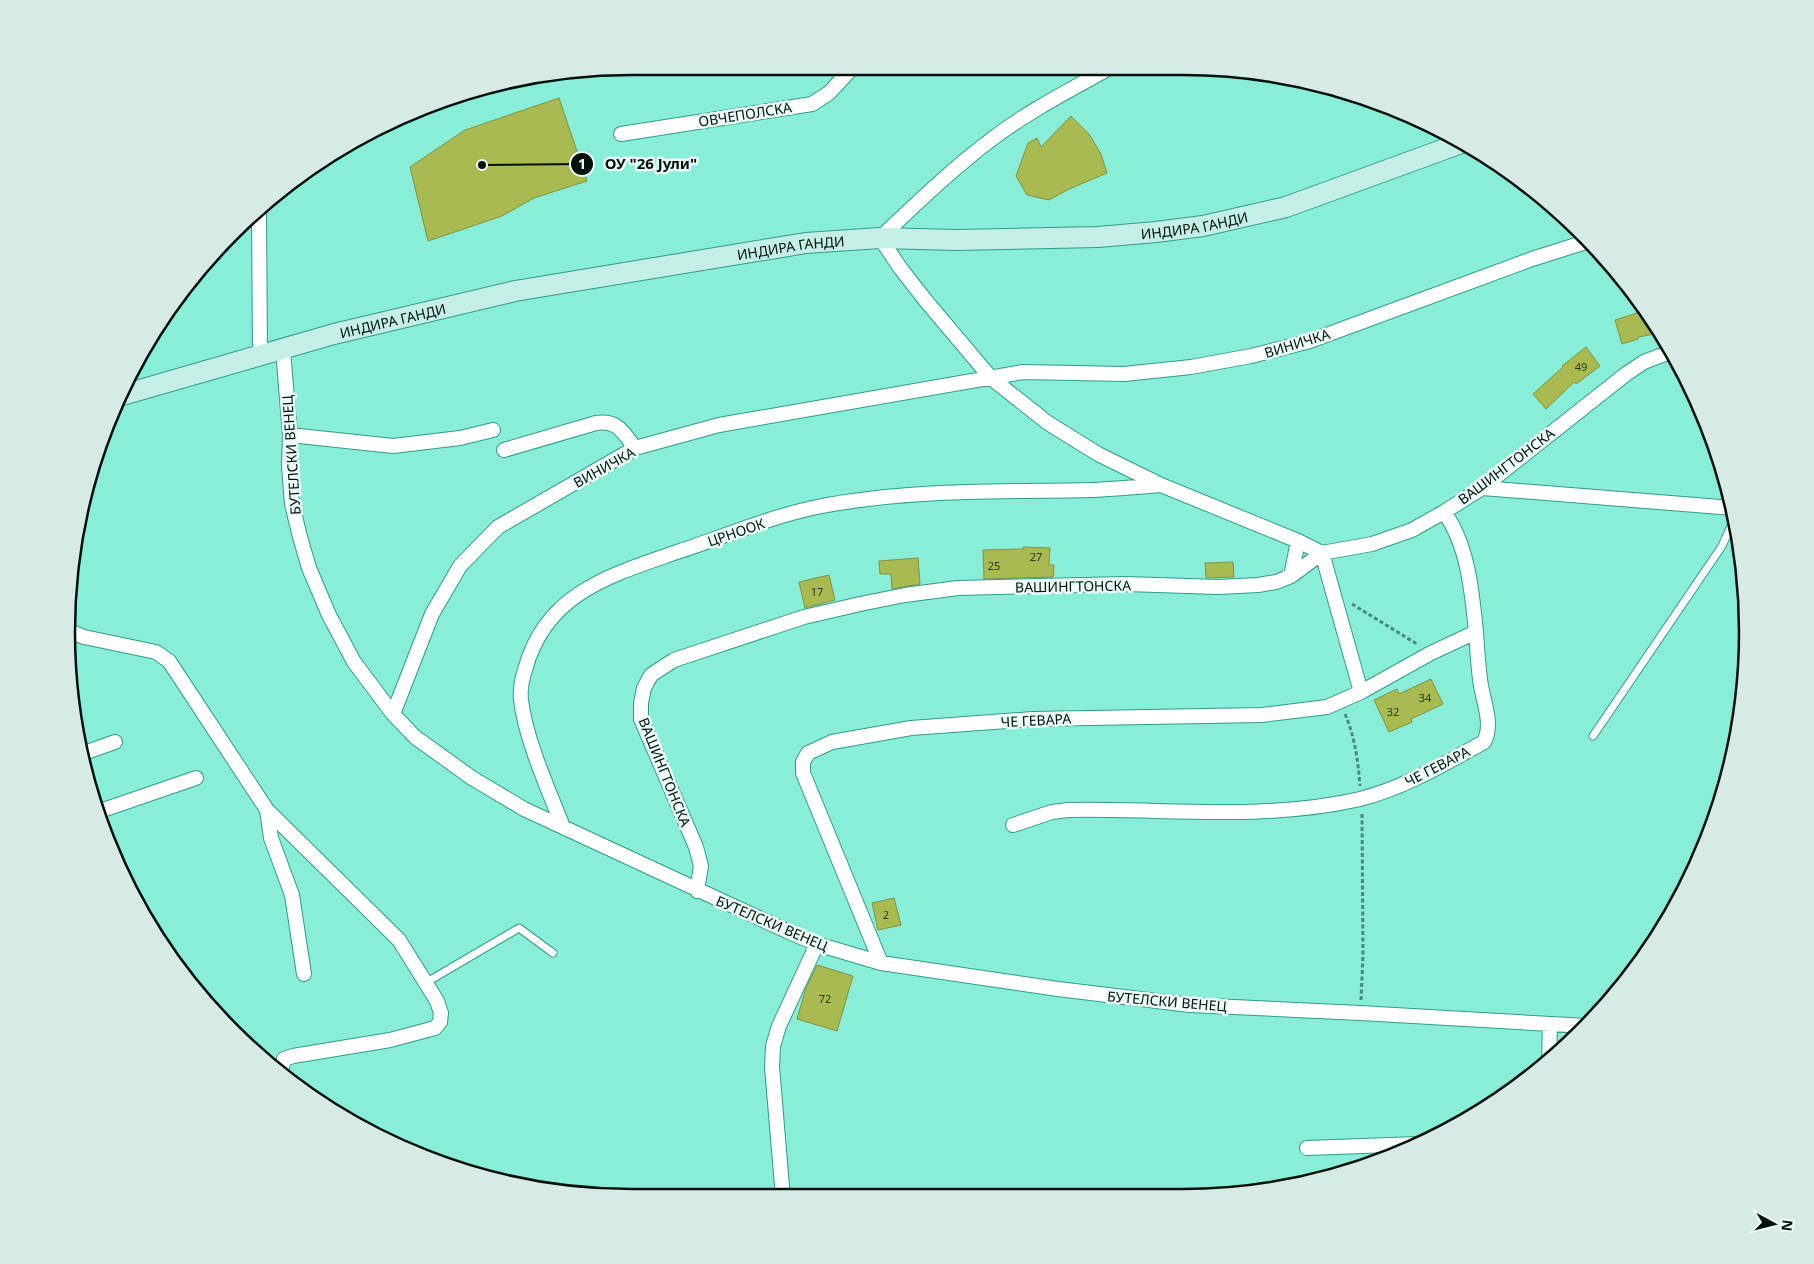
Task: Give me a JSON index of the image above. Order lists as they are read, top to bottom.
{
  "streets": {
    "street": [
      "ОВЧЕПОЛСКА",
      "ИНДИРА ГАНДИ",
      "ВИНИЧКА",
      "БУТЕЛСКИ ВЕНЕЦ",
      "ВАШИНГТОНСКА",
      "ЦРНООК",
      "ЧЕ ГЕВАРА"
    ]
  },
  "crossings": [
    ["ИНДИРА ГАНДИ", "БУТЕЛСКИ ВЕНЕЦ"],
    ["ВИНИЧКА", "БУТЕЛСКИ ВЕНЕЦ"],
    ["БУТЕЛСКИ ВЕНЕЦ", "ВАШИНГТОНСКА"],
    ["БУТЕЛСКИ ВЕНЕЦ", "ЦРНООК"],
    ["БУТЕЛСКИ ВЕНЕЦ", "ЧЕ ГЕВАРА"],
    ["ВАШИНГТОНСКА", "ЧЕ ГЕВАРА"]
  ],
  "places": ["ОУ \"26 Јули\""],
  "house_numbers": [
    "49",
    "27",
    "25",
    "17",
    "34",
    "32",
    "2",
    "72"
  ],
  "north": "right"
}
